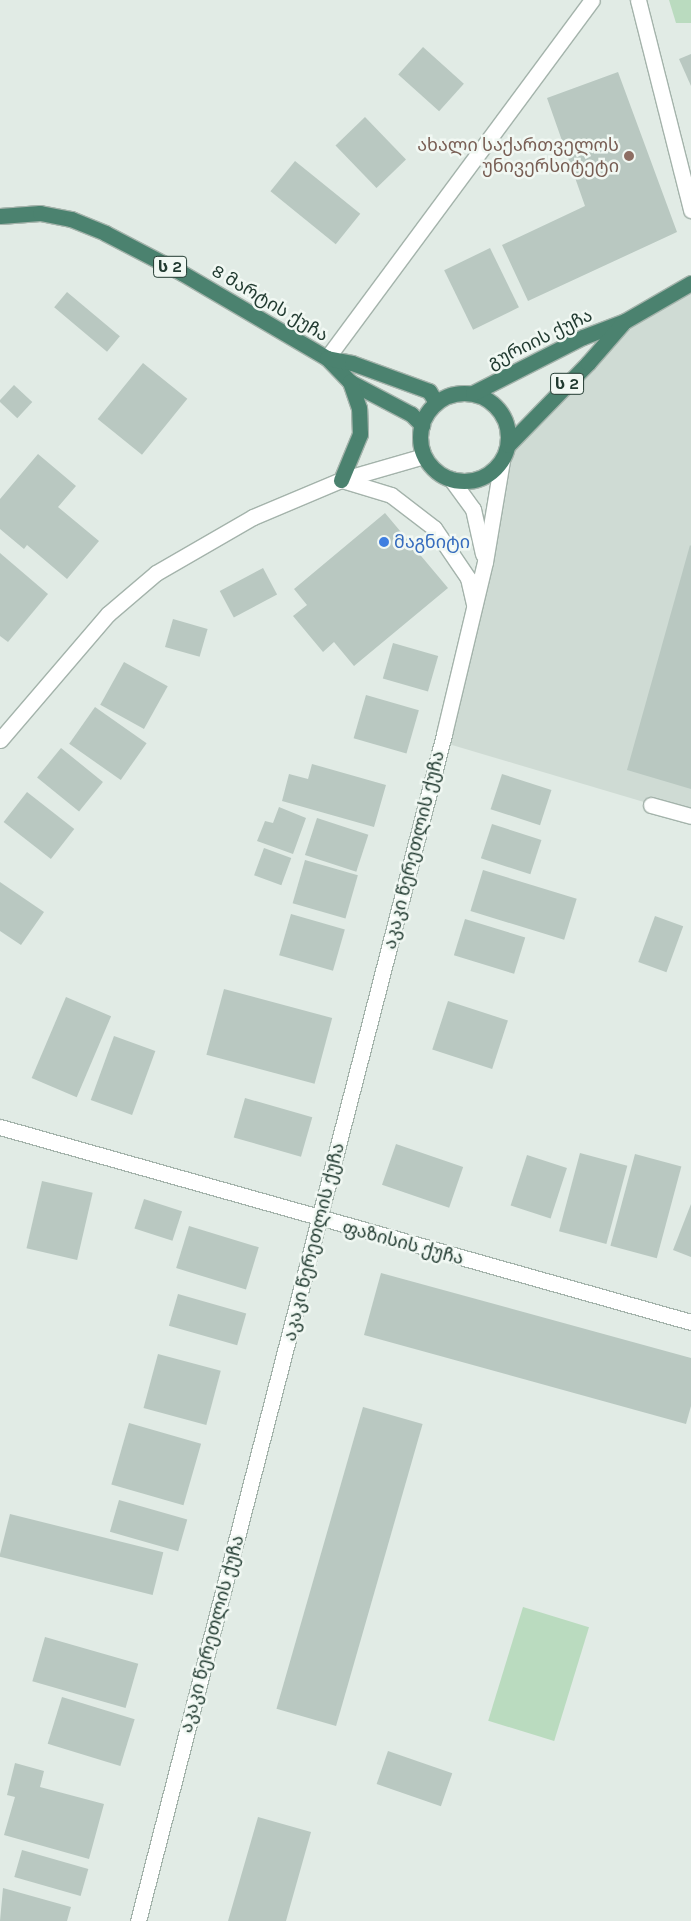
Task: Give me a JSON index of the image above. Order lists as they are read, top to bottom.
{
  "streets": {
    "highway": ["ს 2", "8 მარტის ქუჩა", "გურიის ქუჩა"],
    "main road": ["აკაკი წერეთლის ქუჩა", "ფაზისის ქუჩა"]
  },
  "crossings": [
    ["8 მარტის ქუჩა", "გურიის ქუჩა"],
    ["8 მარტის ქუჩა", "აკაკი წერეთლის ქუჩა"],
    ["გურიის ქუჩა", "აკაკი წერეთლის ქუჩა"],
    ["აკაკი წერეთლის ქუჩა", "ფაზისის ქუჩა"]
  ],
  "places": ["ახალი საქართველოს უნივერსიტეტი", "მაგნიტი"]
}
